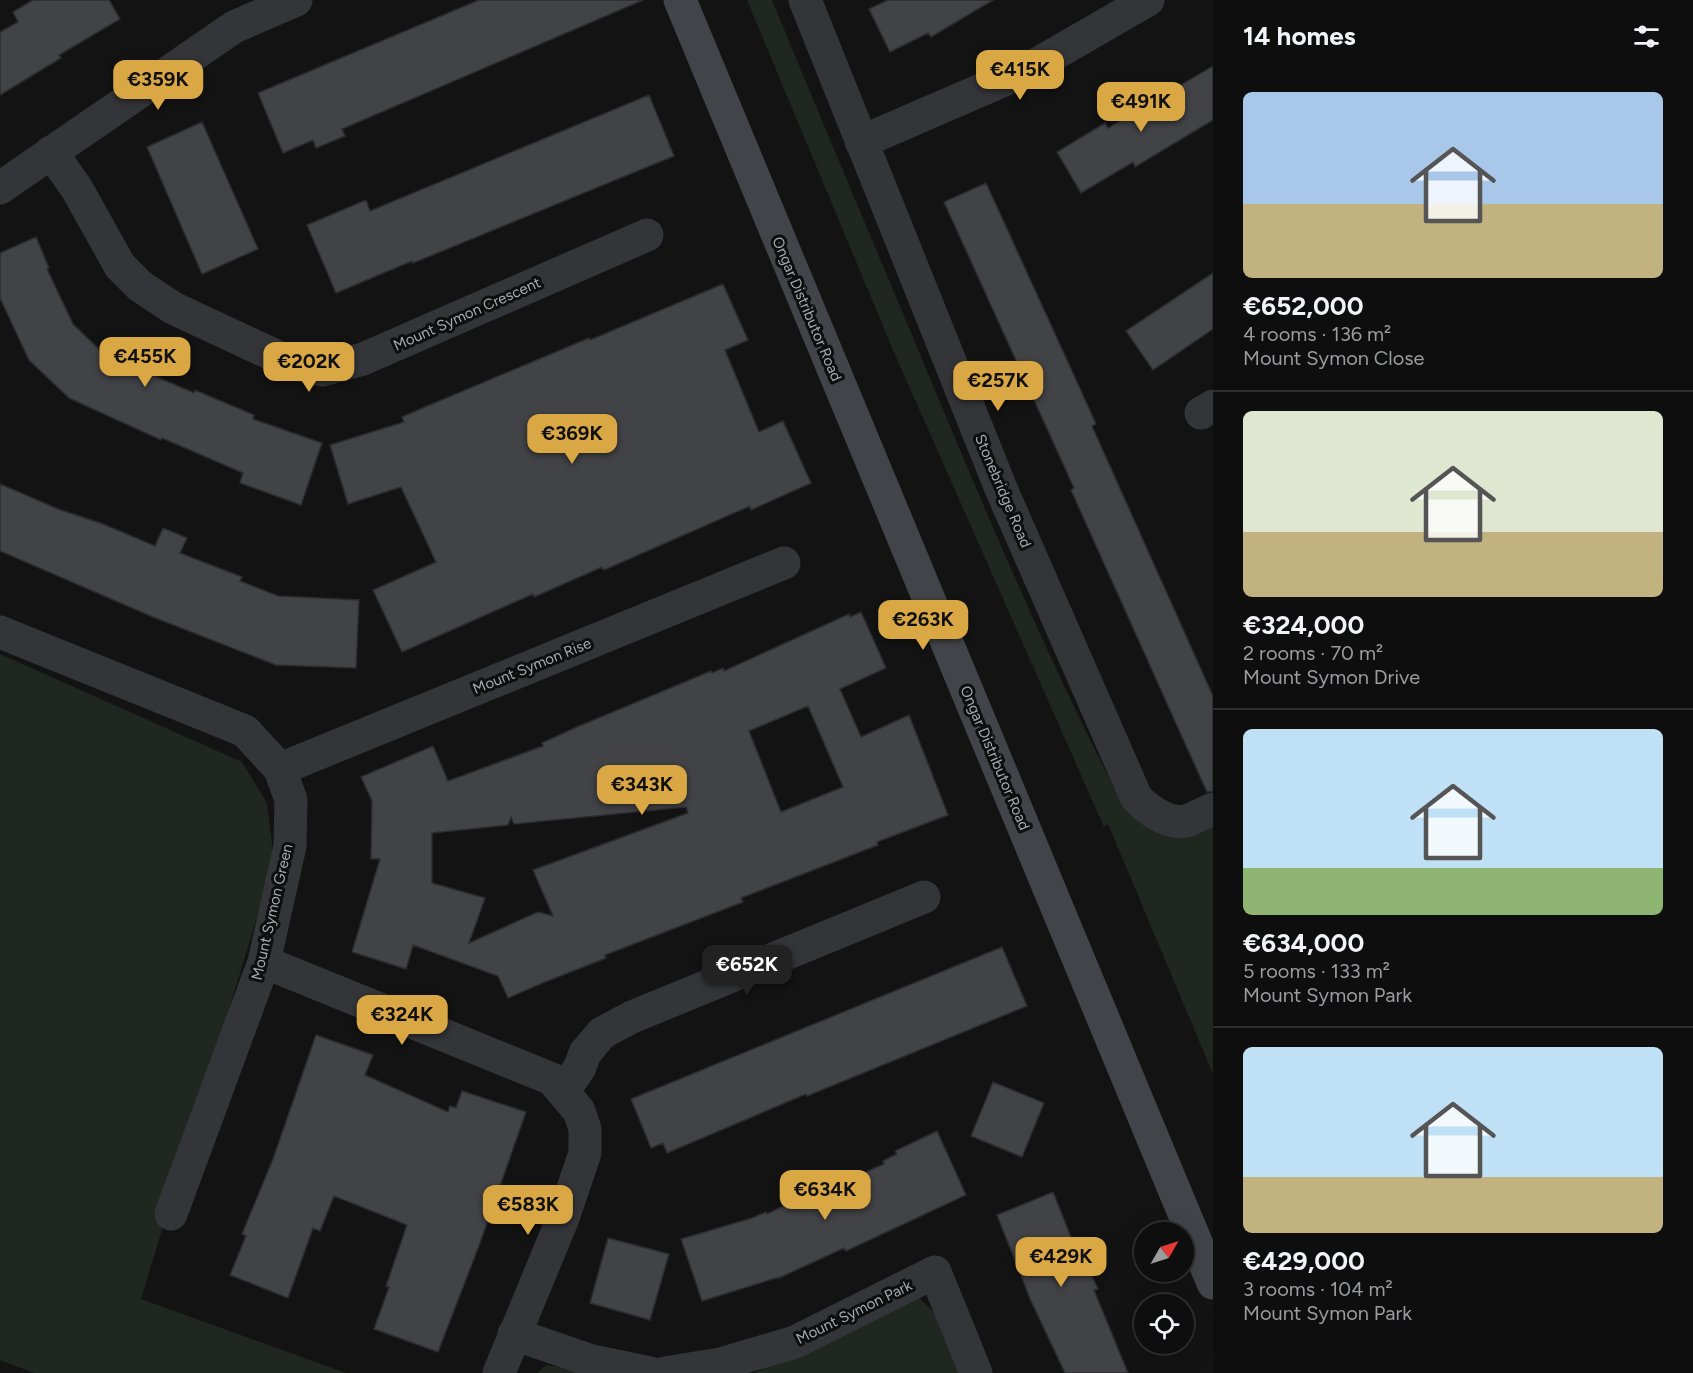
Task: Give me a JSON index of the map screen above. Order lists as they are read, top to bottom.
{
  "streets": {
    "street": [
      "Ongar Distributor Road",
      "Mount Symon Crescent",
      "Stonebridge Road",
      "Mount Symon Rise",
      "Mount Symon Green",
      "Mount Symon Park"
    ]
  },
  "crossings": [
    ["Mount Symon Rise", "Mount Symon Green"]
  ],
  "north": "top right",
  "page": {
    "heading": "14 homes",
    "price": [
      "€415K",
      "€359K",
      "€491K",
      "€455K",
      "€202K",
      "€257K",
      "€369K",
      "€263K",
      "€343K",
      "€652K",
      "€324K",
      "€634K",
      "€583K",
      "€429K"
    ],
    "list": [
      {
        "name": "€652,000",
        "note": "4 rooms · 136 m² · Mount Symon Close"
      },
      {
        "name": "€324,000",
        "note": "2 rooms · 70 m² · Mount Symon Drive"
      },
      {
        "name": "€634,000",
        "note": "5 rooms · 133 m² · Mount Symon Park"
      },
      {
        "name": "€429,000",
        "note": "3 rooms · 104 m² · Mount Symon Park"
      }
    ]
  }
}
